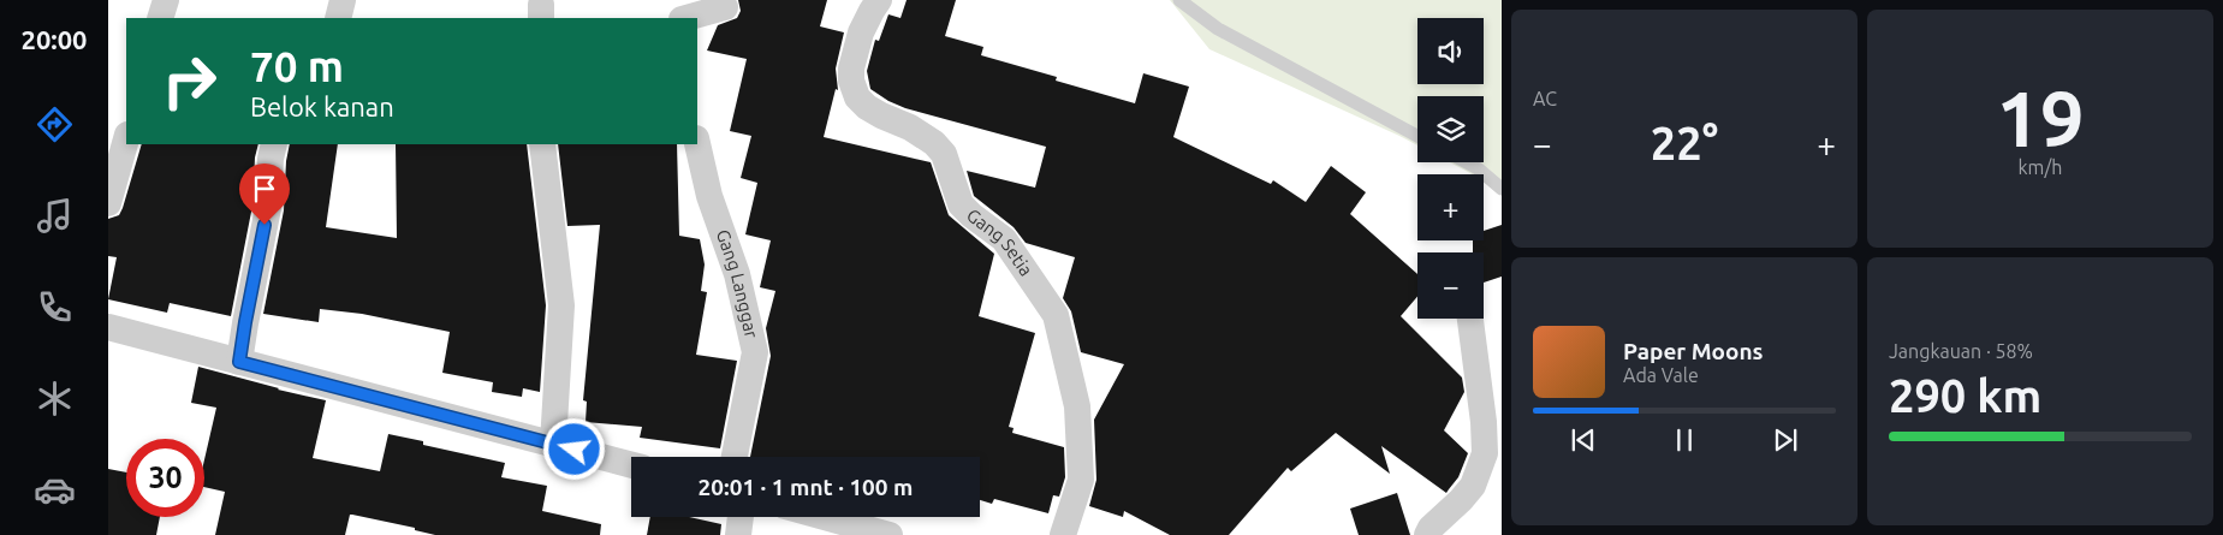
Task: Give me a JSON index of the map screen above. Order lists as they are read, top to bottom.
{
  "streets": {
    "street": ["Gang Setia", "Gang Langgar"]
  },
  "page": {
    "tabs": "20:00",
    "tile": [
      "AC",
      ["19", "km/h"],
      ["Jangkauan · 58%", "290 km"]
    ],
    "map_buttons": ["+", "−"],
    "turn": ["70 m", "Belok kanan"],
    "heat": ["−", "22°", "+"],
    "song": ["Paper Moons", "Ada Vale"],
    "limit": "30",
    "trip": "20:01 · 1 mnt · 100 m"
  }
}
